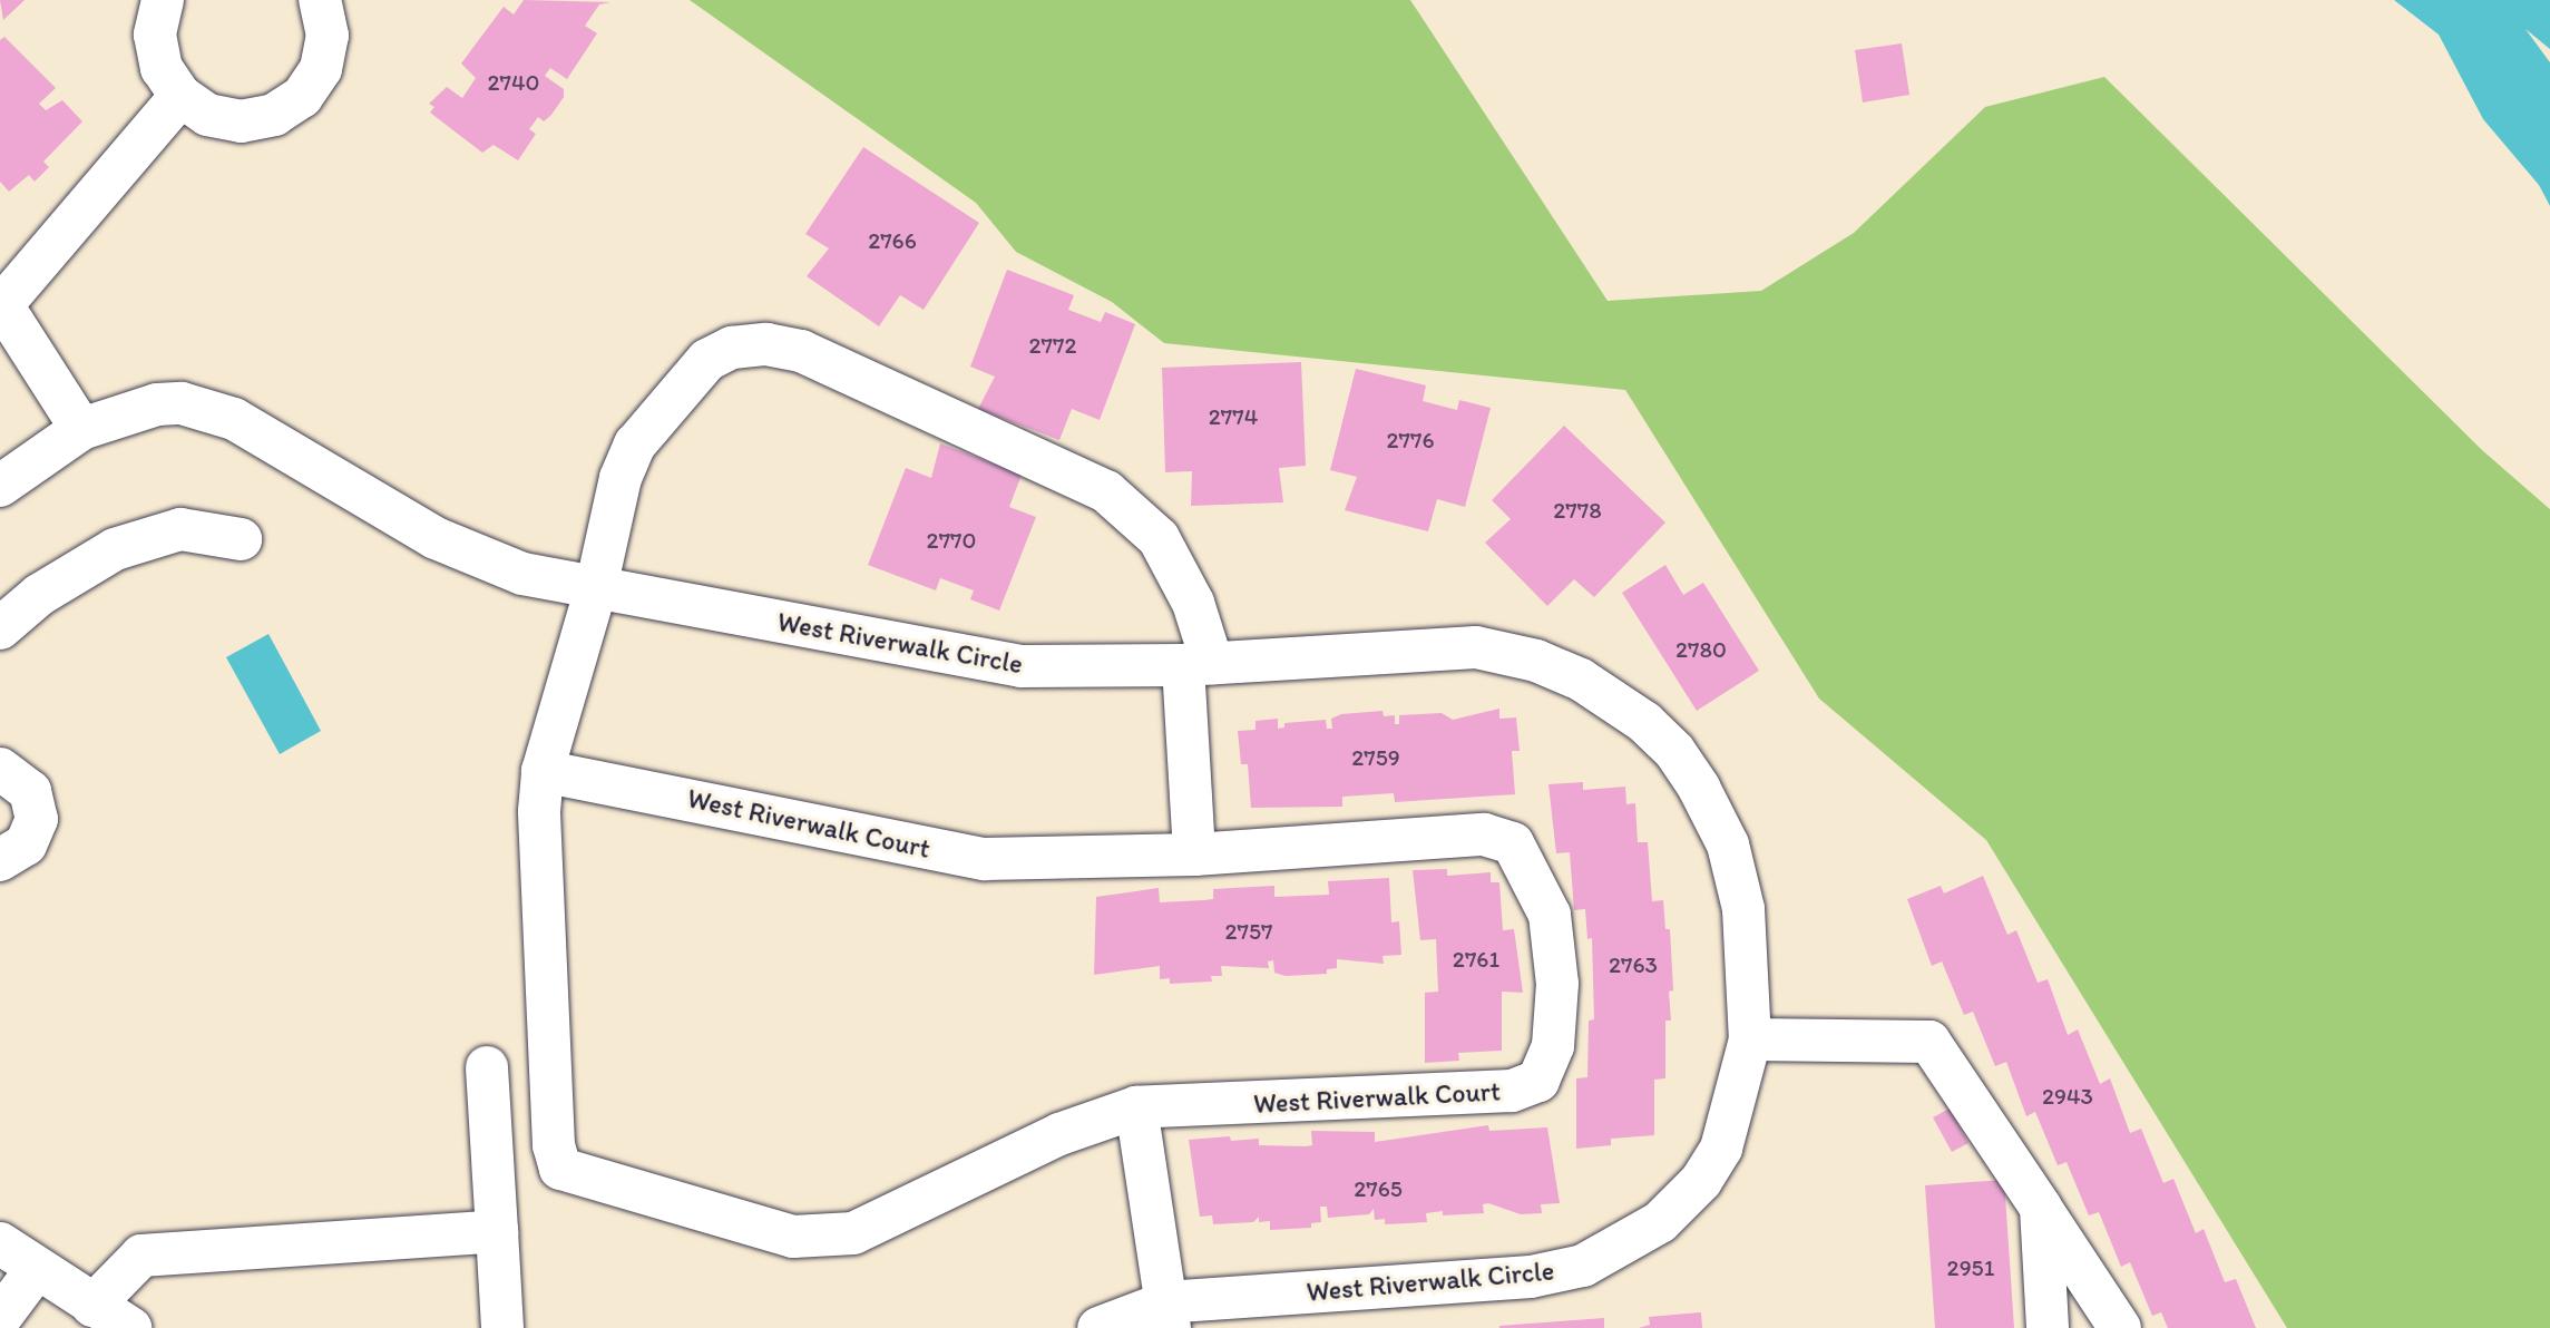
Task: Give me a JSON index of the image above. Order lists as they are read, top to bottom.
{
  "streets": {
    "street": ["West Riverwalk Circle", "West Riverwalk Court"]
  },
  "crossings": [
    ["West Riverwalk Circle", "West Riverwalk Court"]
  ],
  "house_numbers": [
    "2740",
    "2766",
    "2772",
    "2774",
    "2776",
    "2778",
    "2770",
    "2780",
    "2759",
    "2757",
    "2761",
    "2763",
    "2943",
    "2765",
    "2951"
  ]
}
